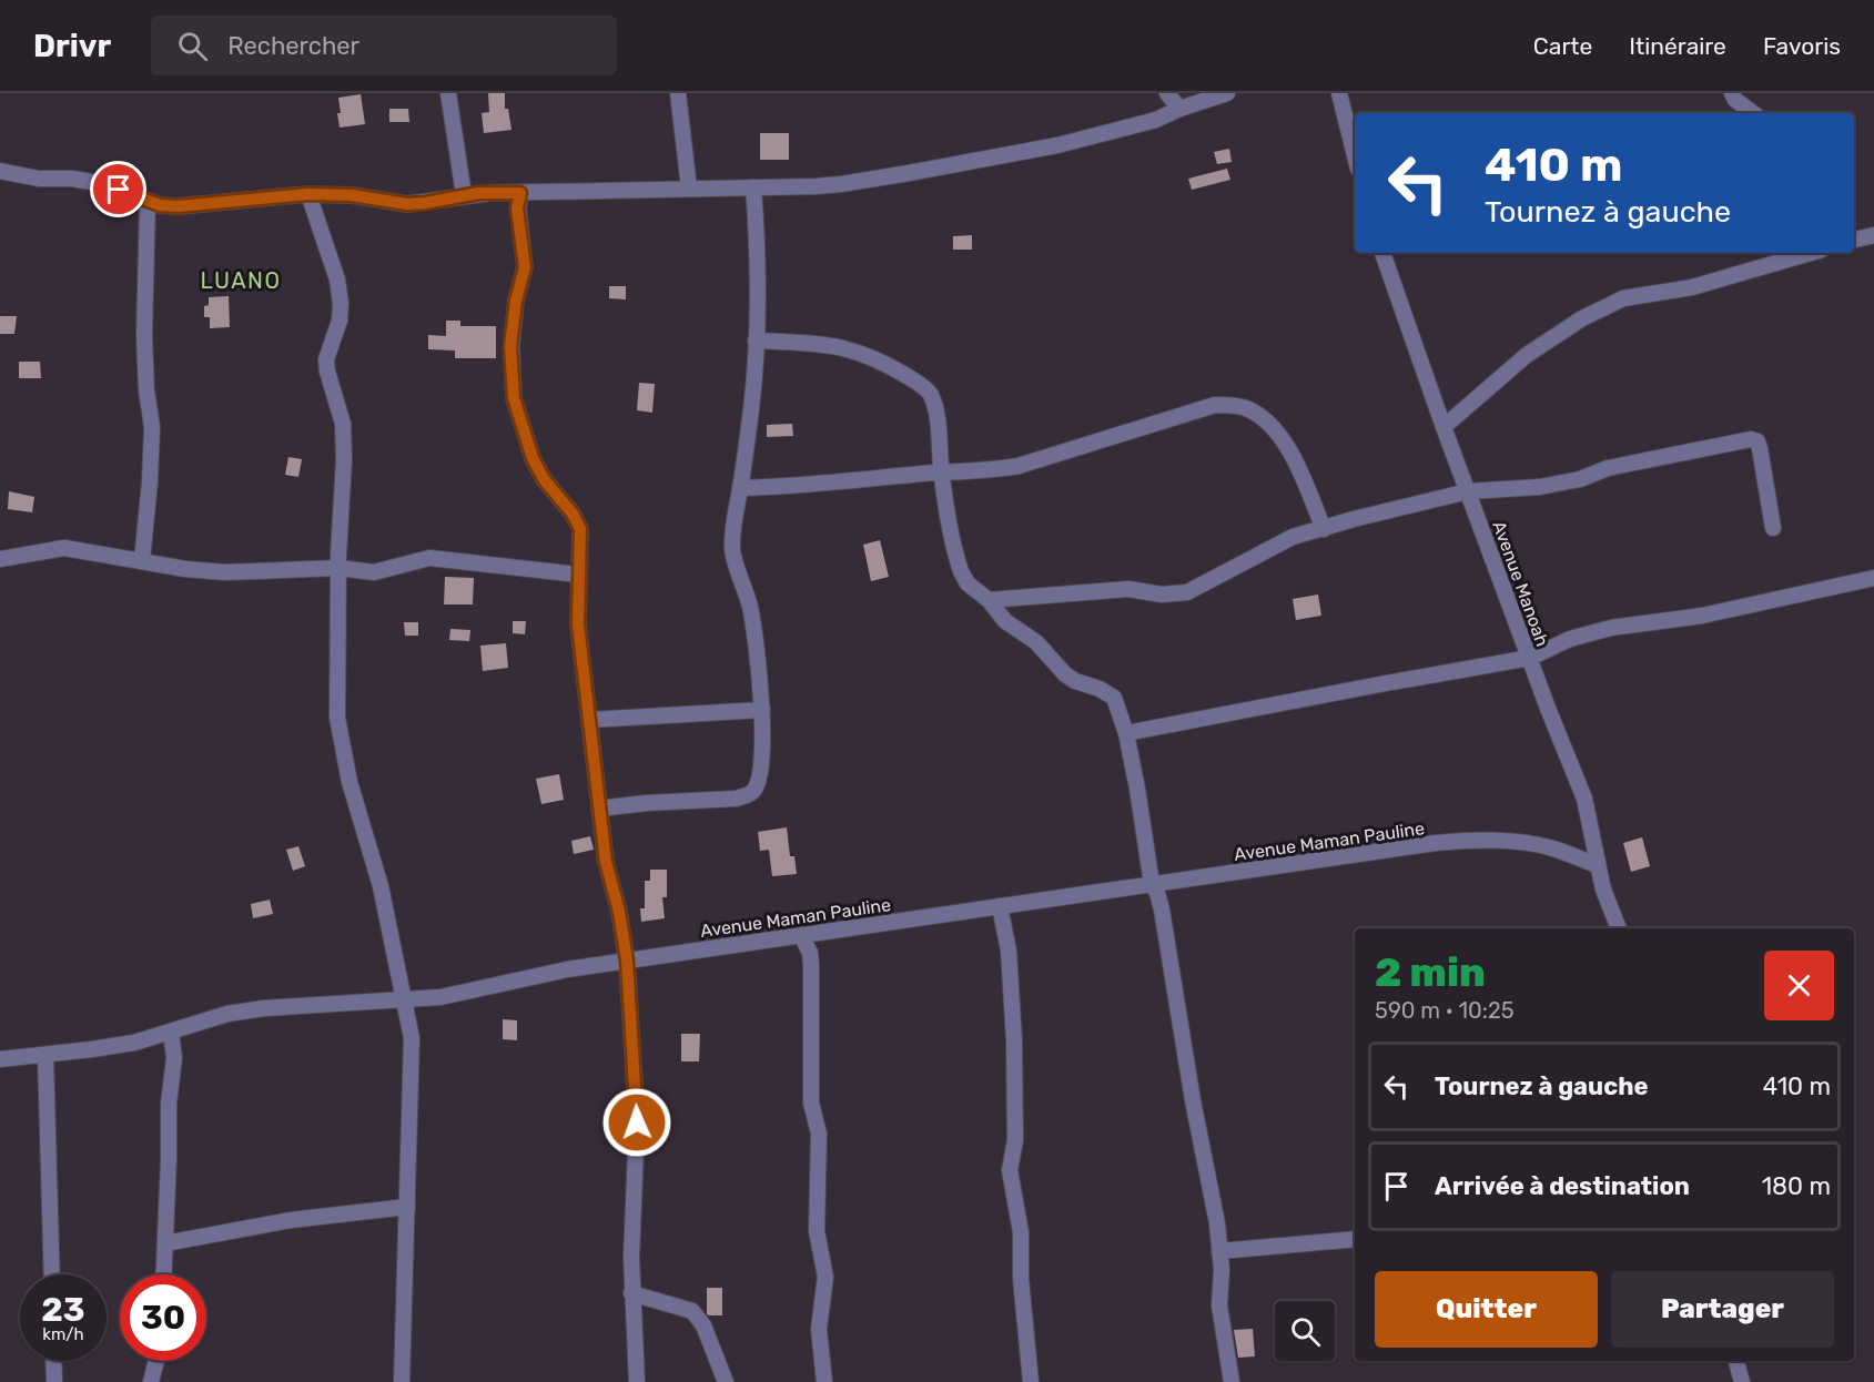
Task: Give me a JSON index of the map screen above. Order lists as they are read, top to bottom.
{
  "streets": {
    "street": ["Avenue Manoah", "Avenue Maman Pauline"]
  },
  "crossings": [
    ["Avenue Manoah", "Avenue Maman Pauline"]
  ],
  "districts": ["LUANO"],
  "page": {
    "header": "Drivr",
    "search": "Rechercher",
    "nav": ["Carte", "Itinéraire", "Favoris"],
    "turn": ["410 m", "Tournez à gauche"],
    "heading": ["2 min", "590 m · 10:25"],
    "list": [
      {
        "name": "Tournez à gauche",
        "value": "410 m"
      },
      {
        "name": "Arrivée à destination",
        "value": "180 m"
      }
    ],
    "buttons": ["Quitter", "Partager"],
    "speed": "23 km/h",
    "limit": "30"
  }
}
